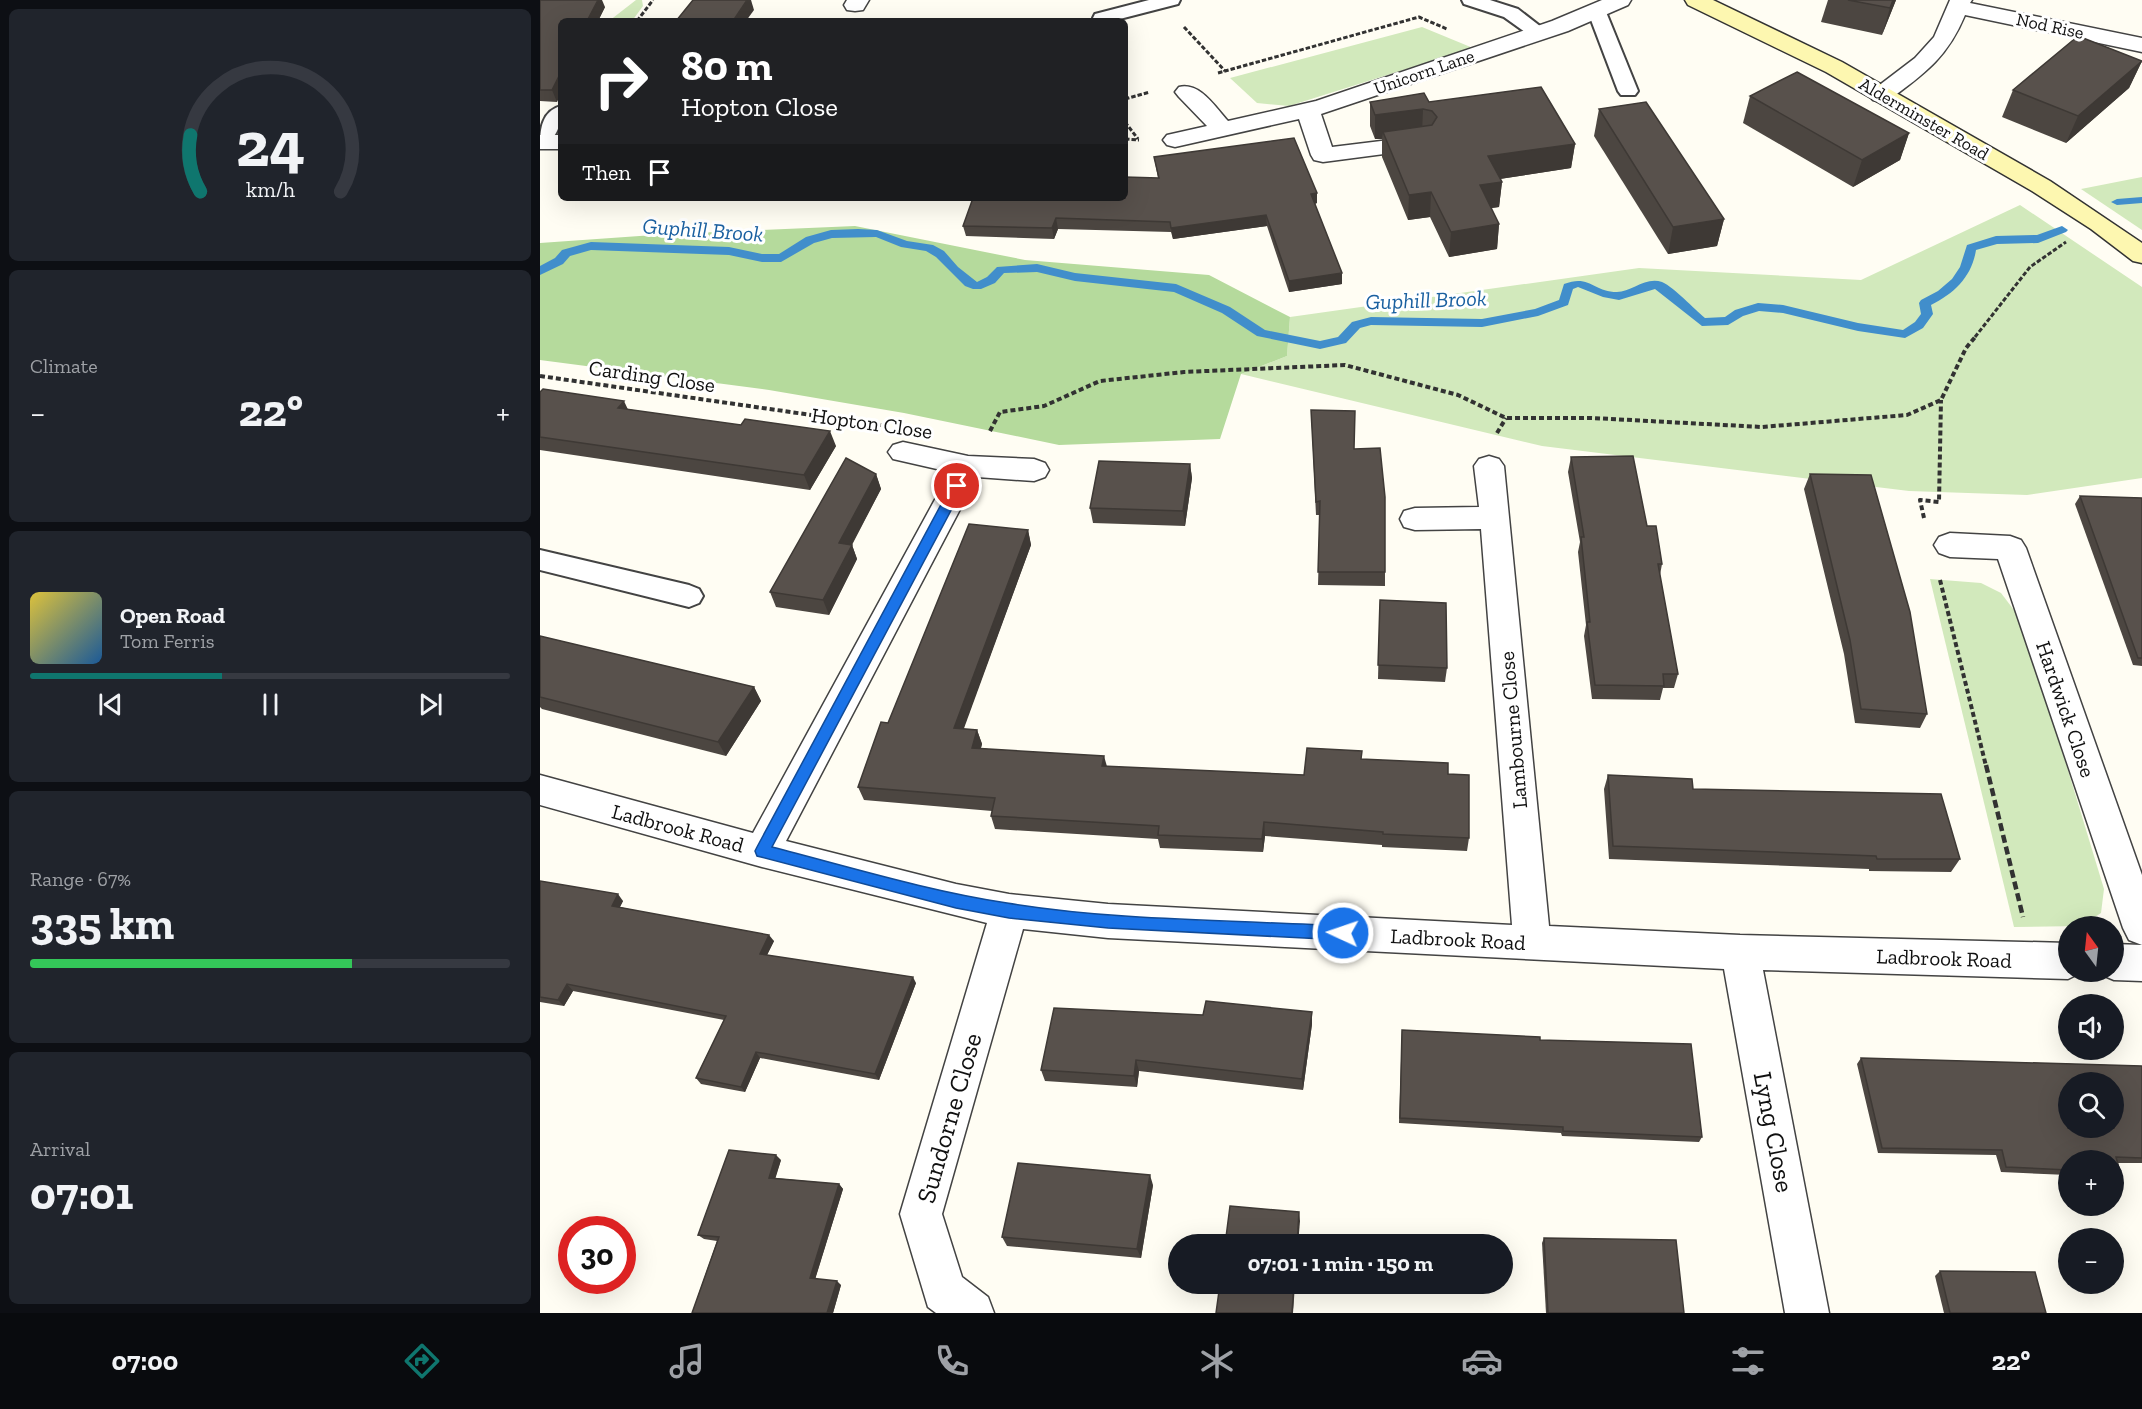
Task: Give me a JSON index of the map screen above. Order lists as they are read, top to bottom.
{
  "streets": {
    "street": [
      "Nod Rise",
      "Unicorn Lane",
      "Alderminster Road",
      "Hopton Close",
      "Hardwick Close",
      "Lambourne Close",
      "Ladbrook Road",
      "Sundorne Close",
      "Lyng Close"
    ],
    "path": ["Carding Close"]
  },
  "crossings": [
    ["Carding Close", "Hopton Close"],
    ["Lambourne Close", "Ladbrook Road"],
    ["Ladbrook Road", "Sundorne Close"],
    ["Ladbrook Road", "Lyng Close"]
  ],
  "water": ["Guphill Brook"],
  "north": "top",
  "page": {
    "turn": ["80 m", "Hopton Close"],
    "then": "Then",
    "tile": [
      "Climate",
      ["Range · 67%", "335 km"],
      ["Arrival", "07:01"]
    ],
    "heat": ["−", "22°", "+"],
    "song": ["Open Road", "Tom Ferris"],
    "map_buttons": ["+", "−"],
    "limit": "30",
    "trip": "07:01 · 1 min · 150 m",
    "tabs": ["07:00", "22°"],
    "gauge": ["24", "km/h"]
  }
}
